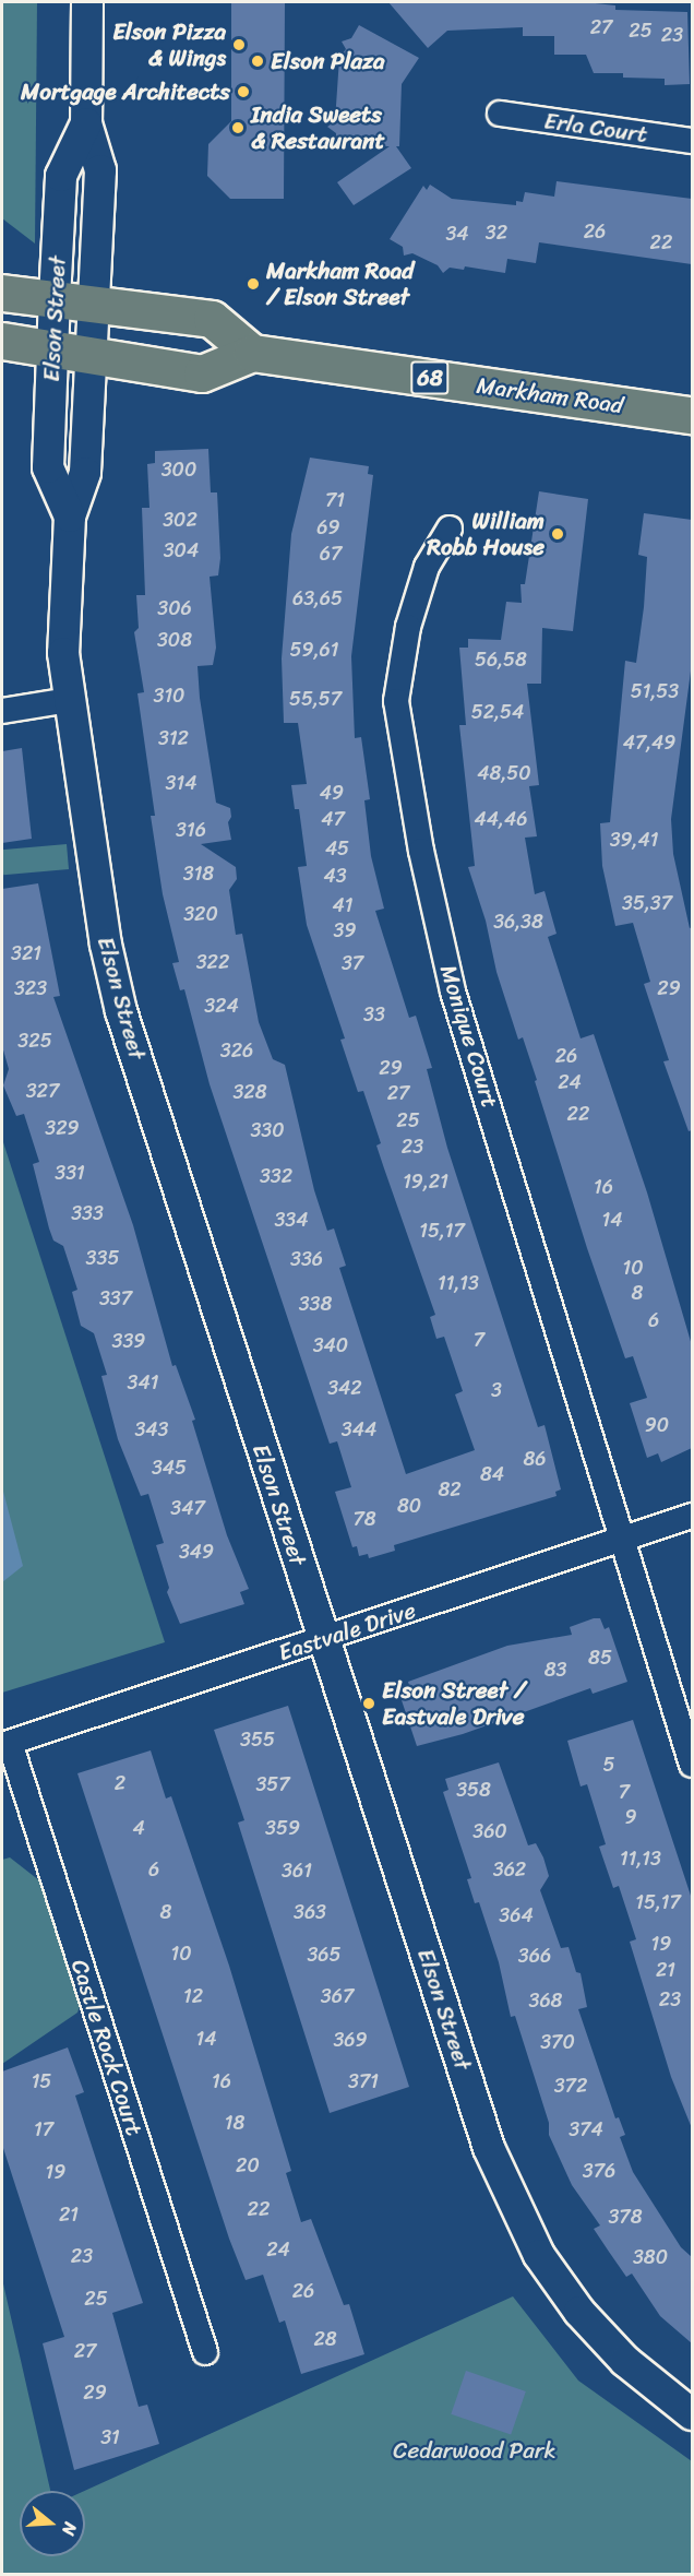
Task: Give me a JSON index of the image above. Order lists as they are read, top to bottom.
{
  "streets": {
    "main road": ["68", "Markham Road"],
    "street": [
      "Erla Court",
      "Elson Street",
      "Monique Court",
      "Eastvale Drive",
      "Castle Rock Court"
    ]
  },
  "crossings": [
    ["Elson Street", "Eastvale Drive"],
    ["Monique Court", "Eastvale Drive"],
    ["Eastvale Drive", "Castle Rock Court"]
  ],
  "parks": ["Cedarwood Park"],
  "places": [
    "Elson Pizza & Wings",
    "Elson Plaza",
    "Mortgage Architects",
    "India Sweets & Restaurant",
    "Markham Road / Elson Street",
    "William Robb House",
    "Elson Street / Eastvale Drive"
  ],
  "house_numbers": [
    "27",
    "25",
    "23",
    "26",
    "32",
    "34",
    "22",
    "300",
    "71",
    "302",
    "69",
    "304",
    "67",
    "63,65",
    "306",
    "308",
    "59,61",
    "56,58",
    "51,53",
    "310",
    "55,57",
    "52,54",
    "312",
    "47,49",
    "48,50",
    "314",
    "49",
    "47",
    "44,46",
    "316",
    "39,41",
    "45",
    "318",
    "43",
    "35,37",
    "41",
    "320",
    "36,38",
    "39",
    "321",
    "322",
    "37",
    "323",
    "29",
    "324",
    "33",
    "325",
    "326",
    "26",
    "29",
    "24",
    "327",
    "328",
    "27",
    "22",
    "25",
    "329",
    "330",
    "23",
    "331",
    "332",
    "19,21",
    "16",
    "333",
    "334",
    "14",
    "15,17",
    "335",
    "336",
    "10",
    "11,13",
    "8",
    "337",
    "338",
    "6",
    "7",
    "339",
    "340",
    "341",
    "342",
    "3",
    "90",
    "343",
    "344",
    "86",
    "345",
    "84",
    "82",
    "80",
    "347",
    "78",
    "349",
    "85",
    "83",
    "355",
    "5",
    "2",
    "357",
    "358",
    "7",
    "9",
    "4",
    "359",
    "360",
    "11,13",
    "6",
    "362",
    "361",
    "15,17",
    "8",
    "363",
    "364",
    "19",
    "10",
    "365",
    "366",
    "21",
    "12",
    "367",
    "23",
    "368",
    "14",
    "369",
    "370",
    "15",
    "16",
    "371",
    "372",
    "18",
    "17",
    "374",
    "20",
    "376",
    "19",
    "22",
    "21",
    "378",
    "24",
    "23",
    "380",
    "26",
    "25",
    "28",
    "27",
    "29",
    "31"
  ],
  "north": "right"
}
